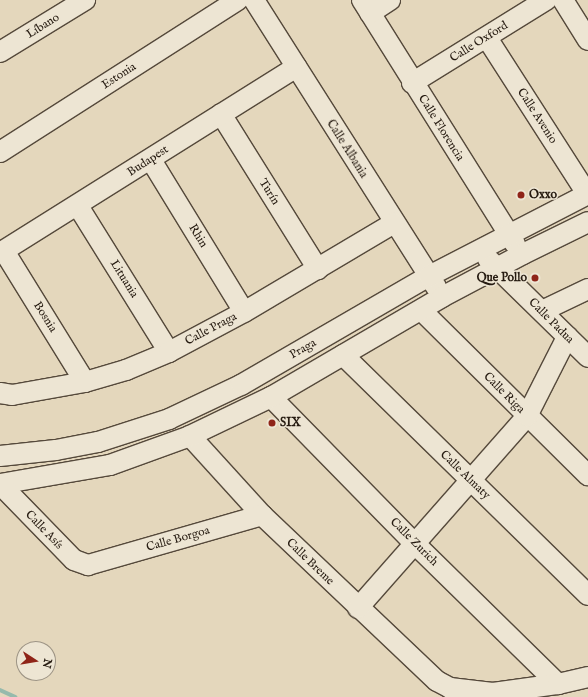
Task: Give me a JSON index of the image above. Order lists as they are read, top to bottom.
{
  "streets": {
    "street": [
      "Líbano",
      "Calle Oxford",
      "Estonia",
      "Calle Avenio",
      "Calle Florencia",
      "Calle Albania",
      "Budapest",
      "Turín",
      "Rhin",
      "Lituania",
      "Bosnia",
      "Calle Padua",
      "Calle Praga",
      "Praga",
      "Calle Riga",
      "Calle Almaty",
      "Calle Asís",
      "Calle Borgoa",
      "Calle Zurich",
      "Calle Breme"
    ]
  },
  "crossings": [
    ["Calle Oxford", "Calle Avenio"],
    ["Calle Oxford", "Calle Florencia"],
    ["Calle Avenio", "Praga"],
    ["Calle Florencia", "Praga"],
    ["Calle Albania", "Budapest"],
    ["Calle Albania", "Calle Praga"],
    ["Calle Albania", "Praga"],
    ["Budapest", "Turín"],
    ["Budapest", "Rhin"],
    ["Budapest", "Lituania"],
    ["Budapest", "Bosnia"],
    ["Turín", "Calle Praga"],
    ["Rhin", "Calle Praga"],
    ["Lituania", "Calle Praga"],
    ["Bosnia", "Calle Praga"],
    ["Calle Padua", "Praga"],
    ["Calle Asís", "Calle Borgoa"],
    ["Calle Borgoa", "Calle Breme"],
    ["Calle Zurich", "Calle Breme"]
  ],
  "places": ["Oxxo", "Que Pollo", "SIX"],
  "north": "right"
}
